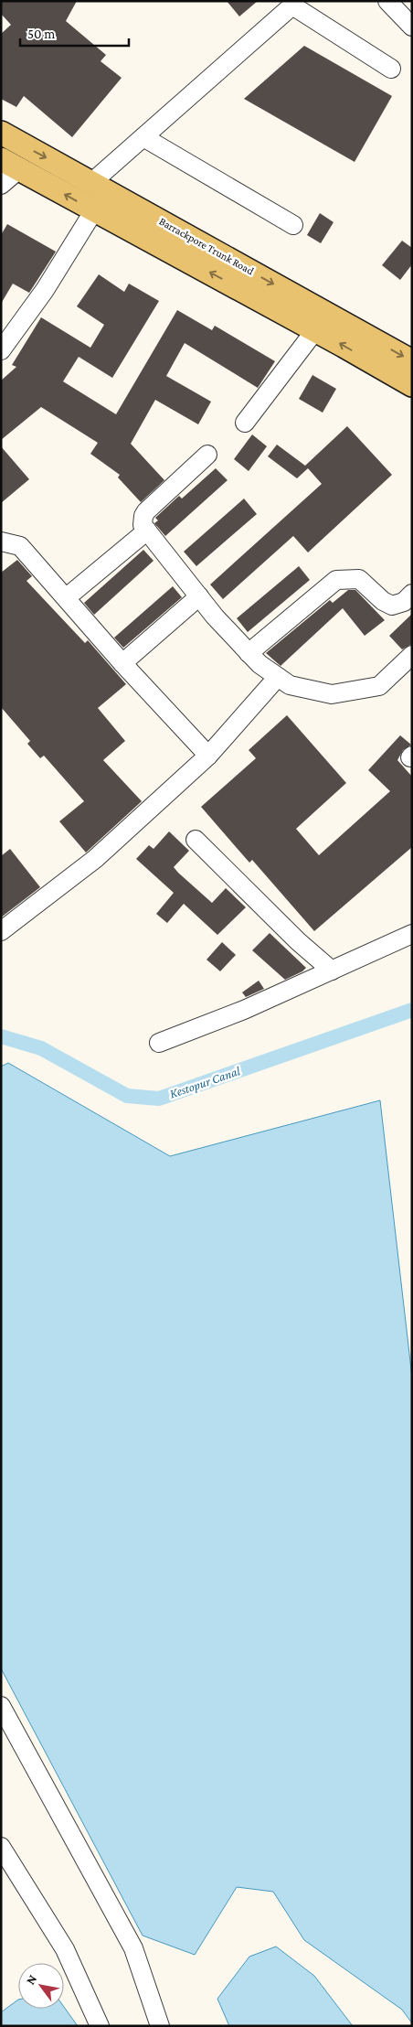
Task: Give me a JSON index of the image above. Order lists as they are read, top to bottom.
{
  "streets": {
    "main road": ["Barrackpore Trunk Road"]
  },
  "water": ["Kestopur Canal"],
  "scale_bar": "50 m",
  "north": "top left"
}
